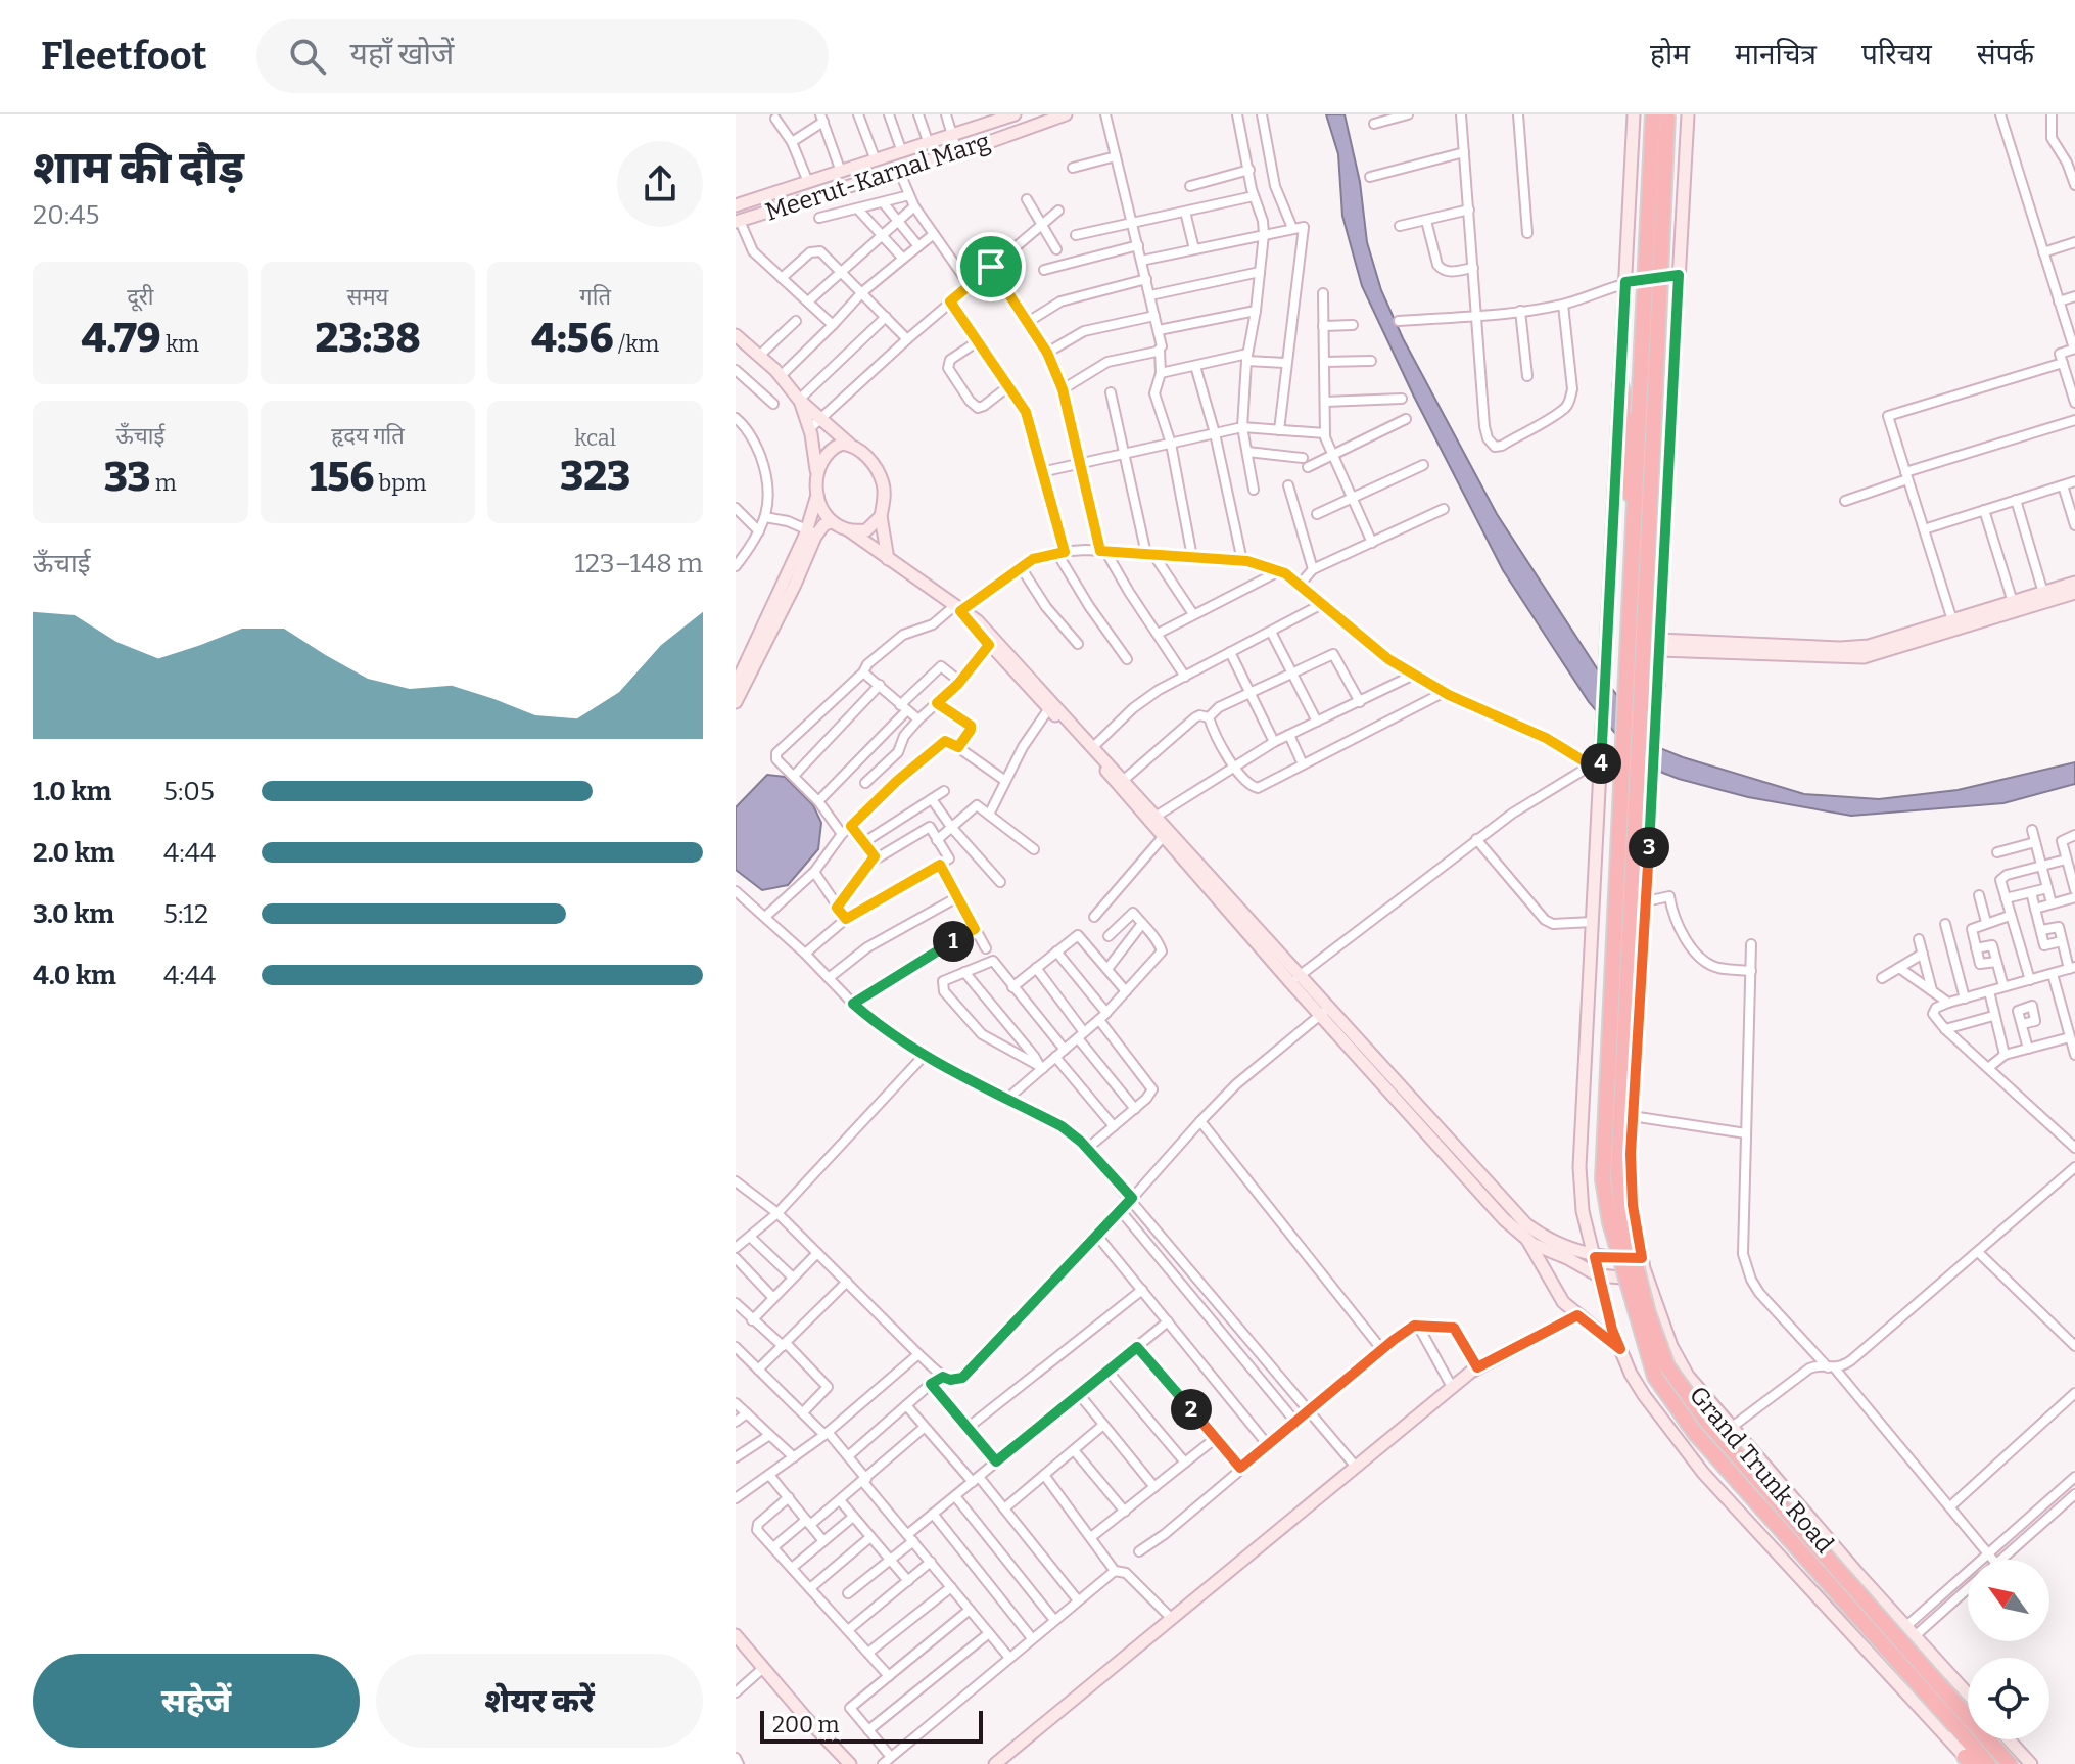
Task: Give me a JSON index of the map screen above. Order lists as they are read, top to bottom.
{
  "streets": {
    "highway": ["Grand Trunk Road"],
    "street": ["Meerut-Karnal Marg"]
  },
  "scale_bar": "200 m",
  "north": "top left",
  "page": {
    "header": "Fleetfoot",
    "search": "यहाँ खोजें",
    "nav": [
      "होम",
      "मानचित्र",
      "परिचय",
      "संपर्क"
    ],
    "heading": ["शाम की दौड़", "20:45"],
    "stats": [
      ["दूरी", "4.79 km"],
      ["समय", "23:38"],
      ["गति", "4:56 /km"],
      ["ऊँचाई", "33 m"],
      ["हृदय गति", "156 bpm"],
      ["kcal", "323"]
    ],
    "chart": ["ऊँचाई", "123–148 m"],
    "pins": [
      "4",
      "3",
      "1",
      "2"
    ],
    "list": [
      {
        "name": "1.0 km",
        "note": "5:05"
      },
      {
        "name": "2.0 km",
        "note": "4:44"
      },
      {
        "name": "3.0 km",
        "note": "5:12"
      },
      {
        "name": "4.0 km",
        "note": "4:44"
      }
    ],
    "buttons": ["सहेजें", "शेयर करें"],
    "scale": "200 m"
  }
}
